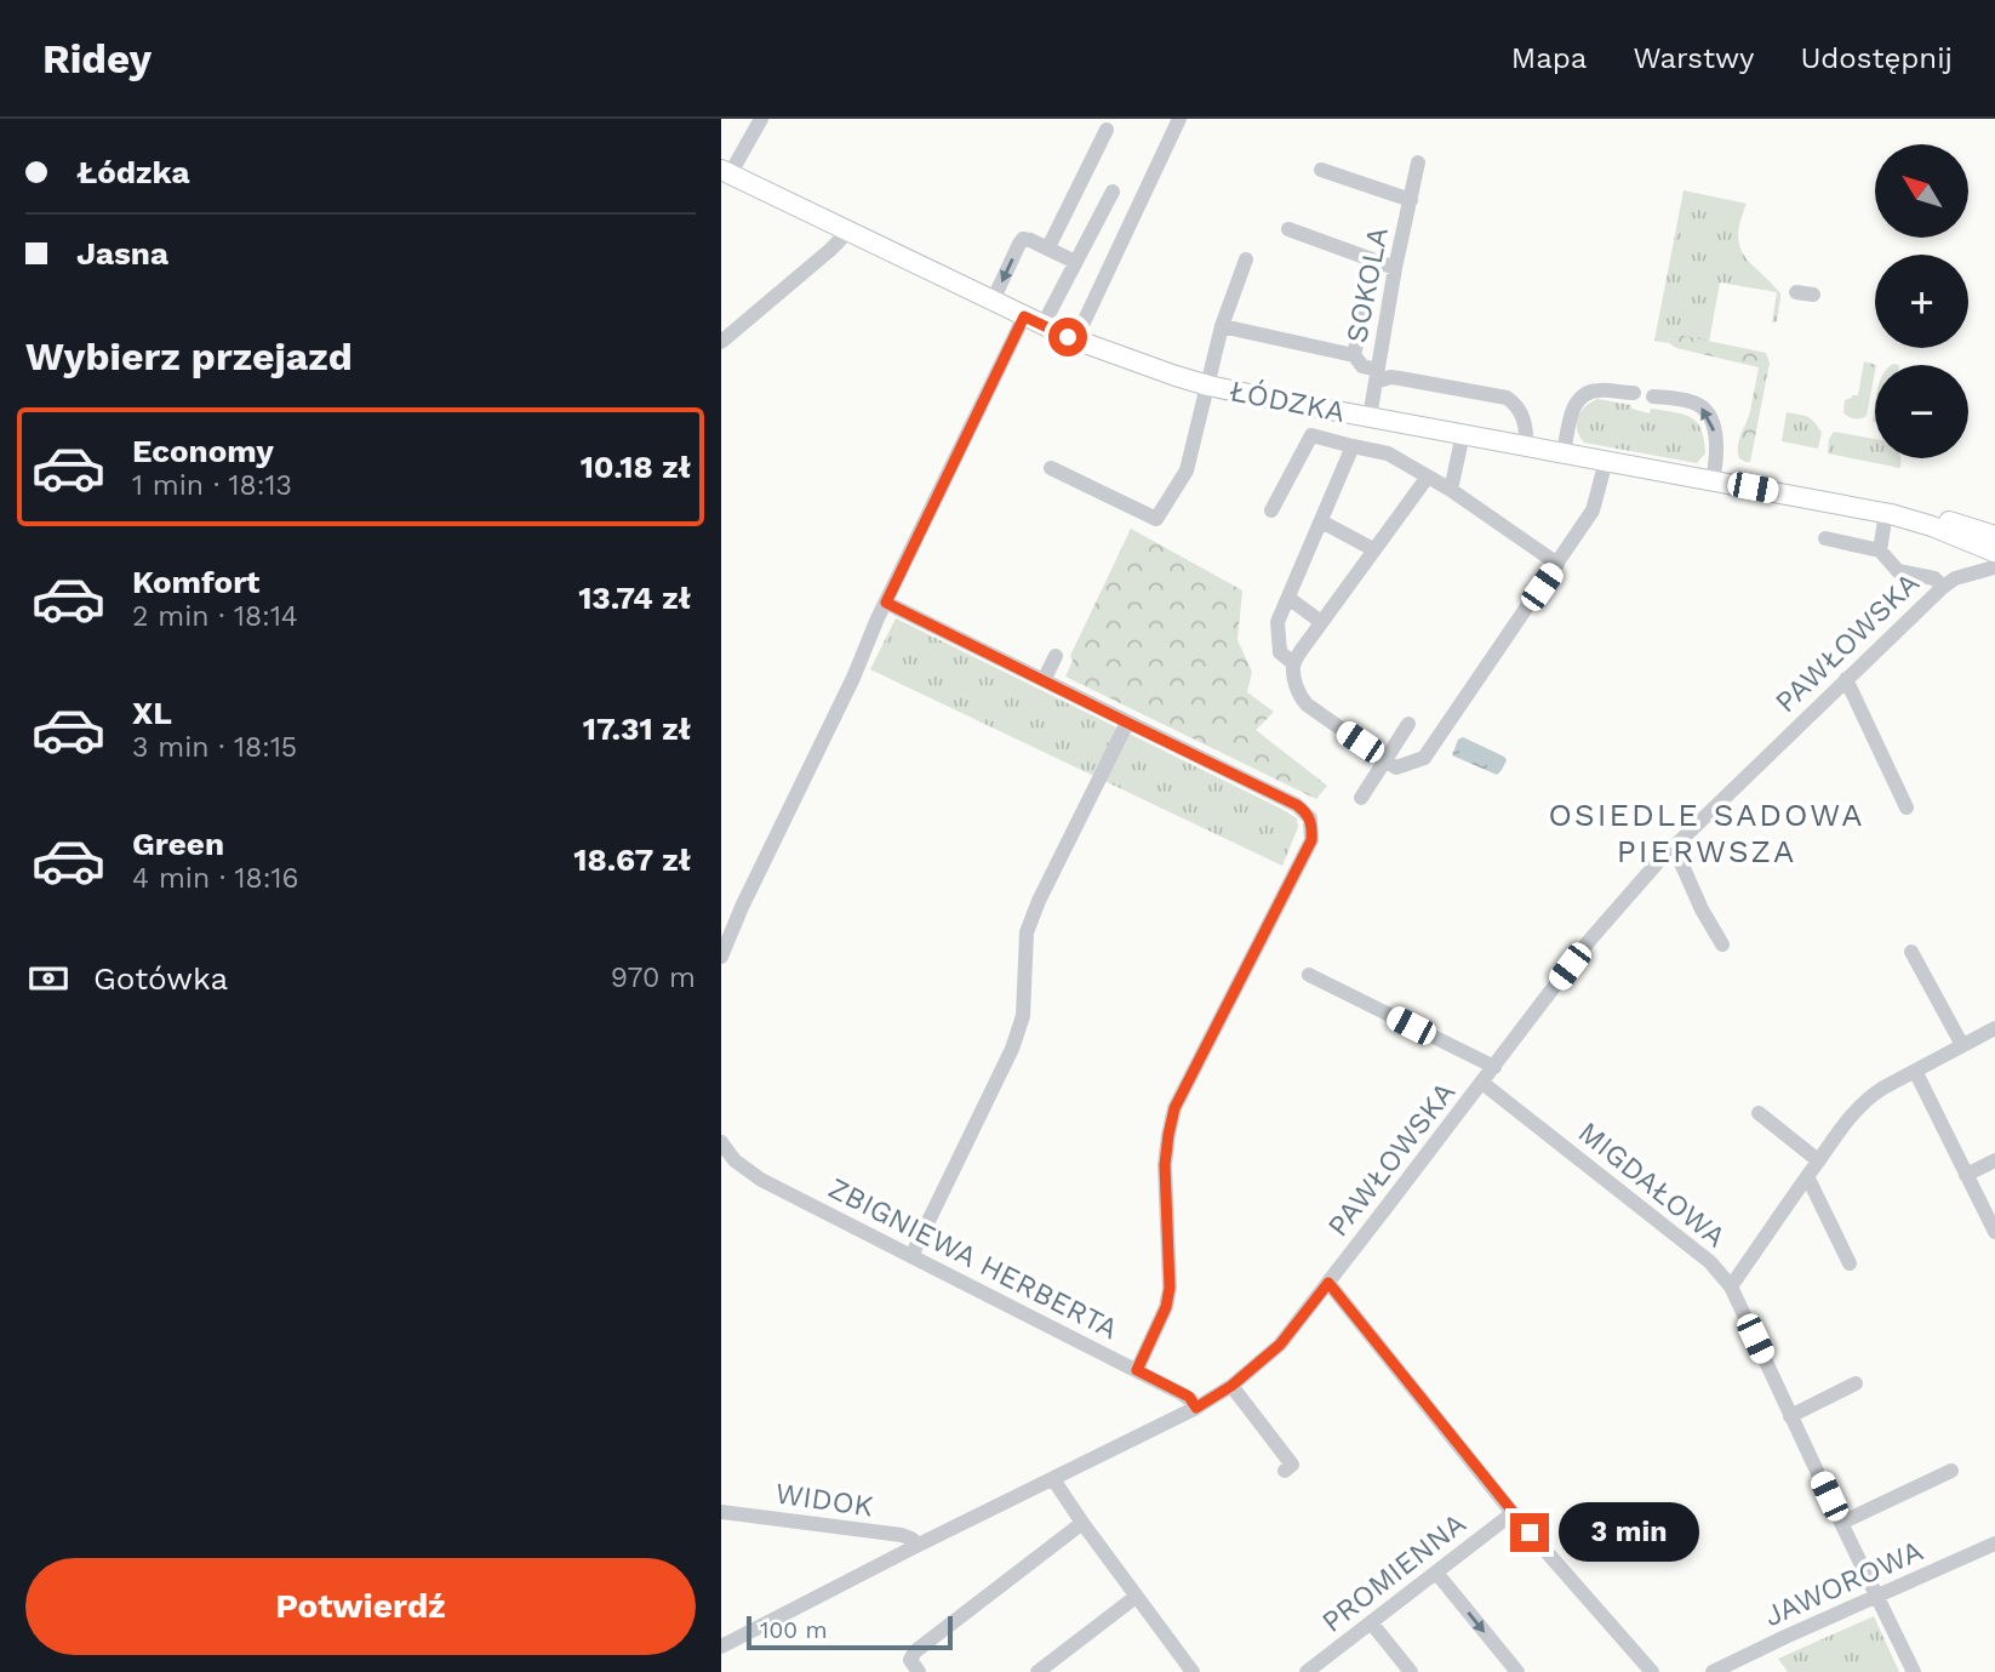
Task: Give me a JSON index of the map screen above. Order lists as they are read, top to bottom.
{
  "streets": {
    "main road": ["ŁÓDZKA"],
    "street": [
      "SOKOLA",
      "PAWŁOWSKA",
      "MIGDAŁOWA",
      "ZBIGNIEWA HERBERTA",
      "WIDOK",
      "PROMIENNA",
      "JAWOROWA"
    ]
  },
  "crossings": [
    ["SOKOLA", "ŁÓDZKA"],
    ["PAWŁOWSKA", "MIGDAŁOWA"],
    ["PAWŁOWSKA", "ZBIGNIEWA HERBERTA"],
    ["PAWŁOWSKA", "WIDOK"],
    ["MIGDAŁOWA", "JAWOROWA"]
  ],
  "districts": ["OSIEDLE SADOWA PIERWSZA"],
  "scale_bar": "100 m",
  "north": "top left",
  "page": {
    "header": "Ridey",
    "nav": ["Mapa", "Warstwy", "Udostępnij"],
    "banner": ["Łódzka", "Jasna"],
    "map_buttons": ["+", "−"],
    "heading": "Wybierz przejazd",
    "list": [
      {
        "name": "Economy",
        "note": "1 min · 18:13",
        "value": "10.18 zł"
      },
      {
        "name": "Komfort",
        "note": "2 min · 18:14",
        "value": "13.74 zł"
      },
      {
        "name": "XL",
        "note": "3 min · 18:15",
        "value": "17.31 zł"
      },
      {
        "name": "Green",
        "note": "4 min · 18:16",
        "value": "18.67 zł"
      }
    ],
    "pay": ["Gotówka", "970 m"],
    "bubble": "3 min",
    "buttons": "Potwierdź",
    "scale": "100 m"
  }
}
